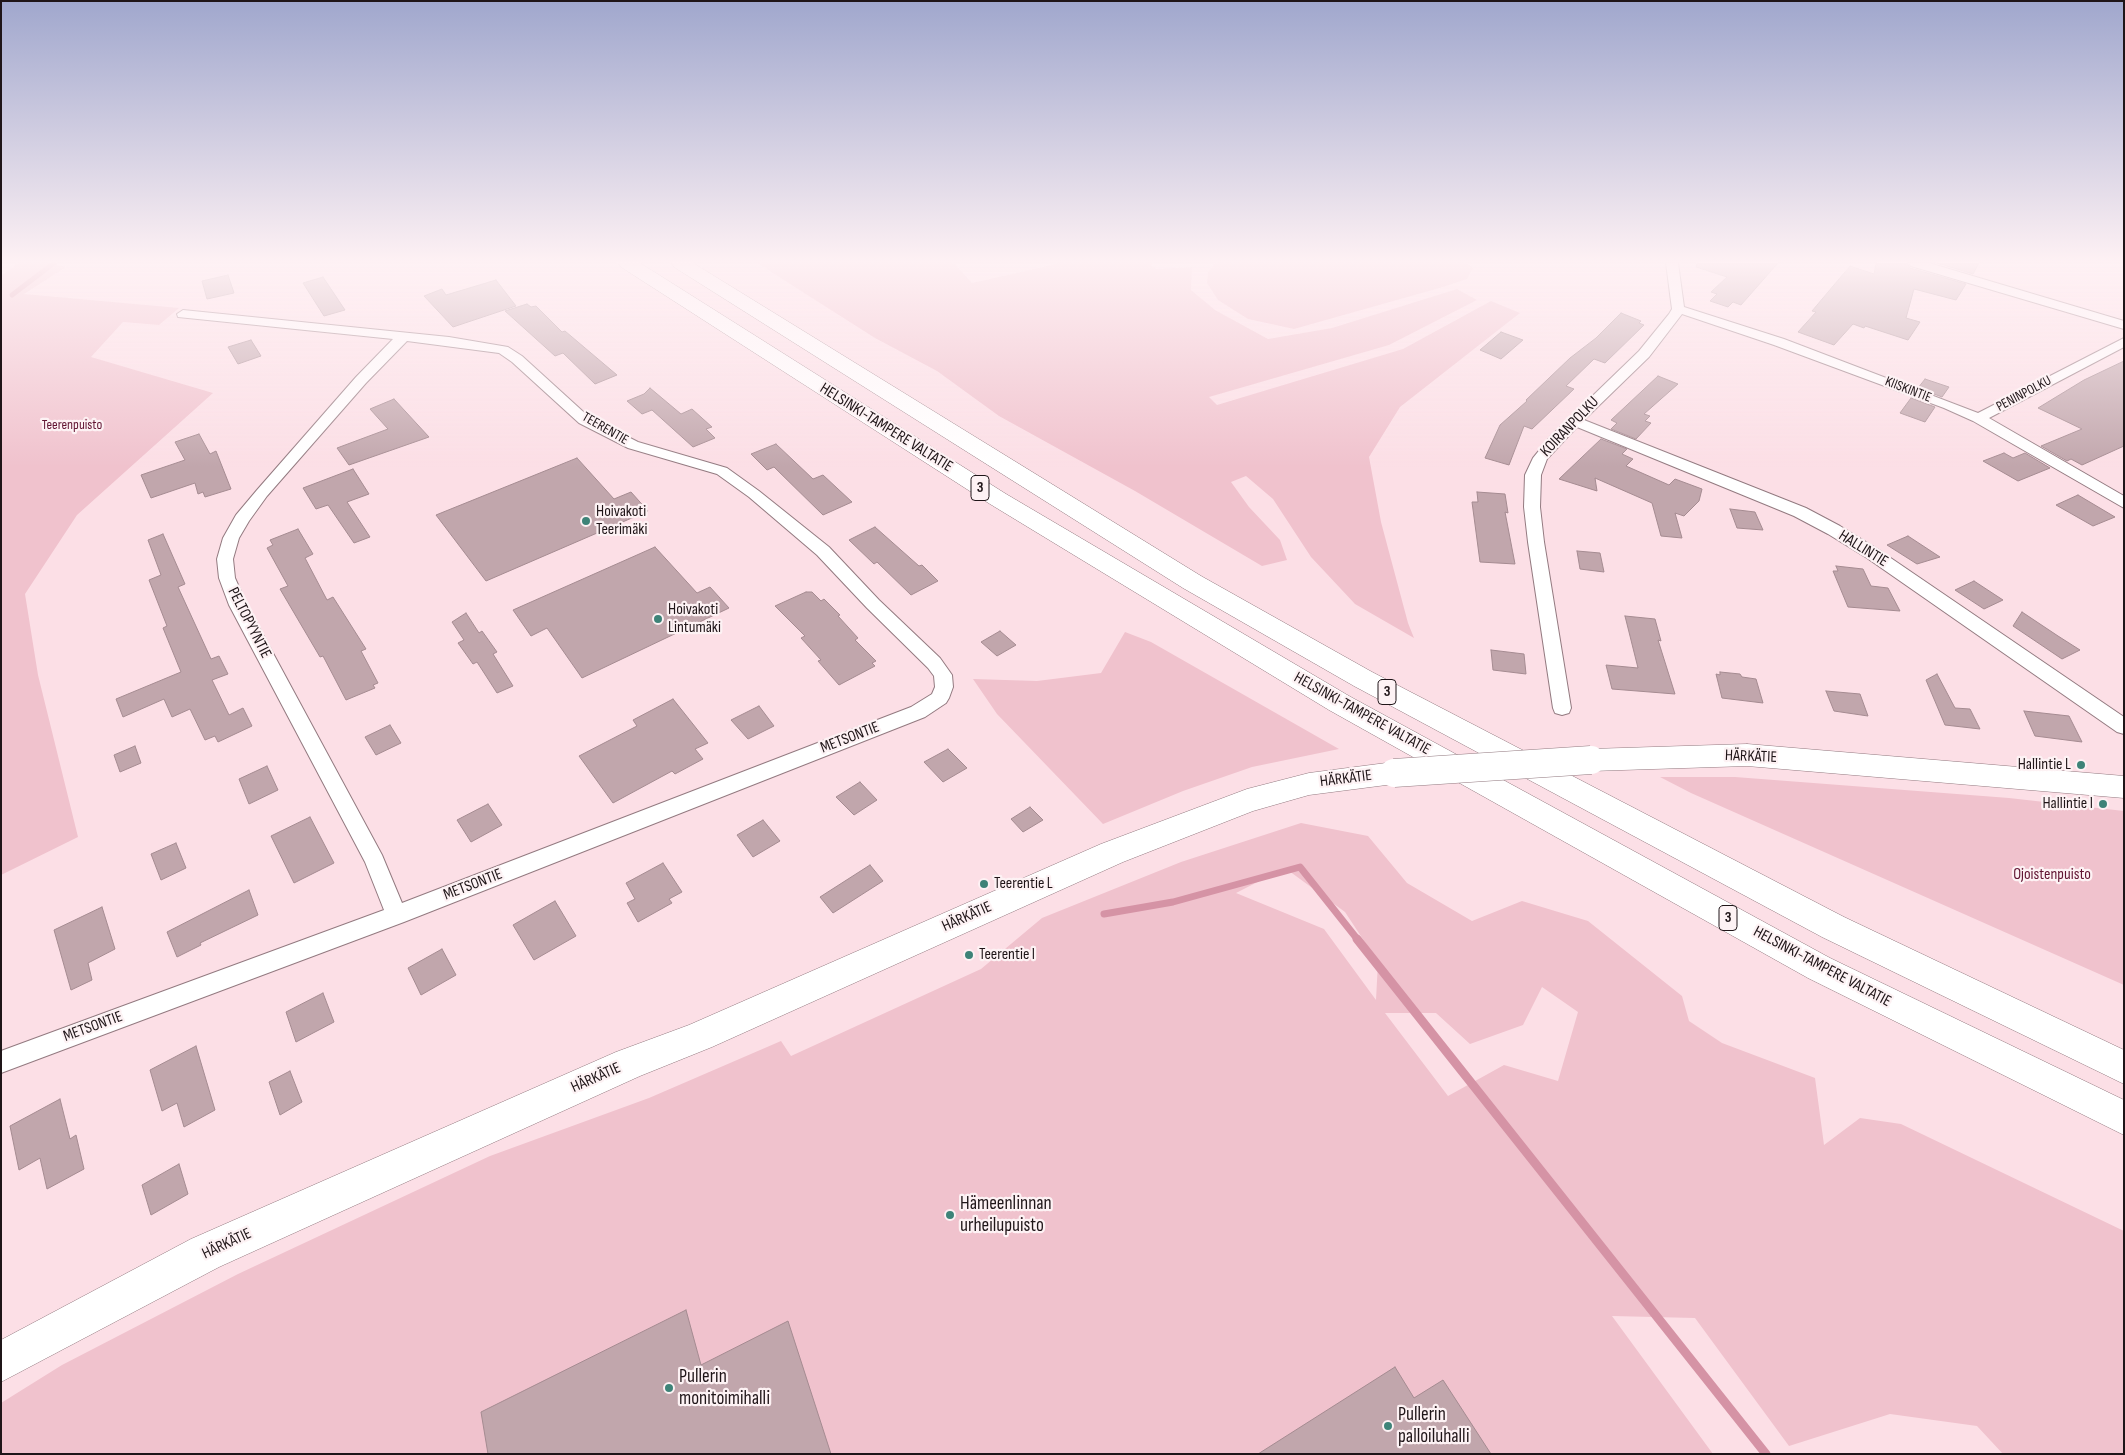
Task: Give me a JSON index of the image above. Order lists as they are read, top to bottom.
{
  "streets": {
    "main road": ["HELSINKI-TAMPERE VALTATIE", "3", "HÄRKÄTIE"],
    "street": [
      "KIISKINTIE",
      "PENINPOLKU",
      "KOIRANPOLKU",
      "TEERENTIE",
      "HALLINTIE",
      "PELTOPYYNTIE",
      "METSONTIE"
    ]
  },
  "crossings": [
    ["KIISKINTIE", "PENINPOLKU"],
    ["KOIRANPOLKU", "HALLINTIE"],
    ["TEERENTIE", "PELTOPYYNTIE"],
    ["TEERENTIE", "METSONTIE"],
    ["PELTOPYYNTIE", "METSONTIE"]
  ],
  "parks": ["Teerenpuisto", "Ojoistenpuisto"],
  "places": [
    "Hoivakoti Teerimäki",
    "Hoivakoti Lintumäki",
    "Hallintie L",
    "Hallintie I",
    "Teerentie L",
    "Teerentie I",
    "Hämeenlinnan urheilupuisto",
    "Pullerin monitoimihalli",
    "Pullerin palloiluhalli"
  ]
}
